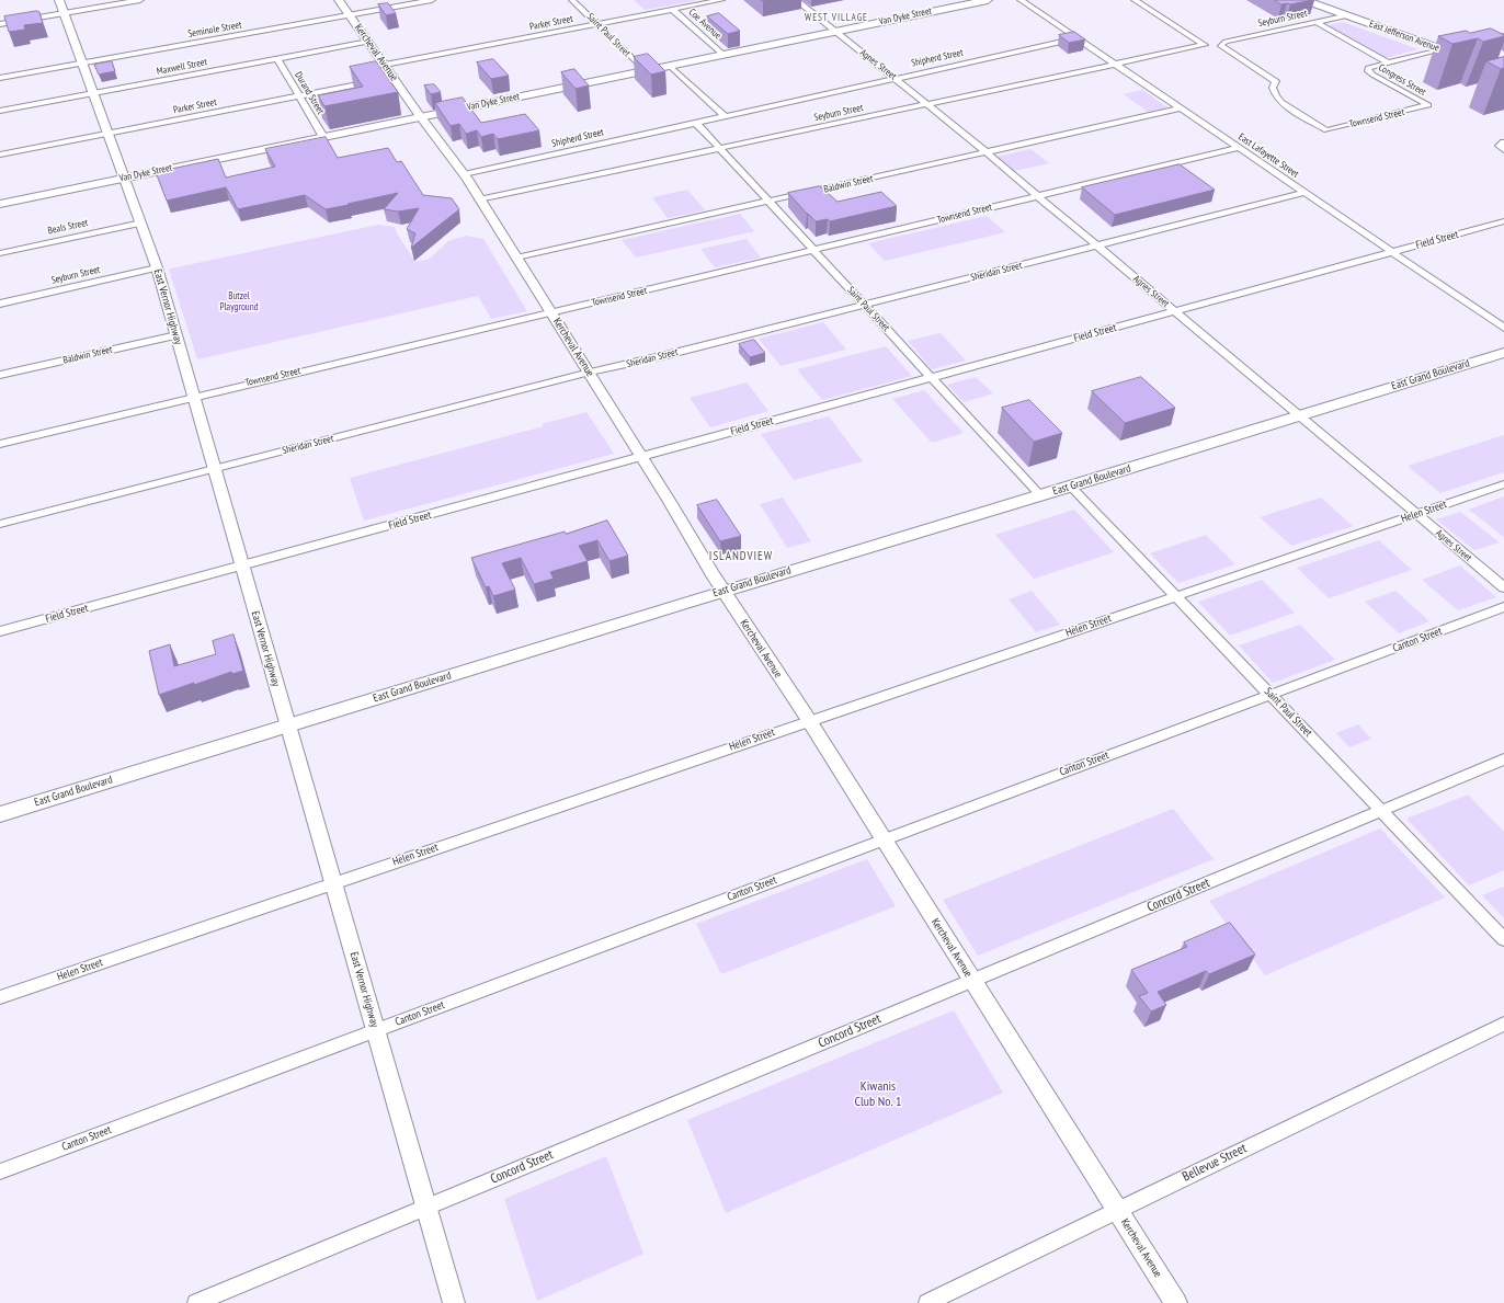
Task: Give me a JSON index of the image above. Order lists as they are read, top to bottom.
{
  "streets": {
    "main road": ["Van Dyke Street", "East Jefferson Avenue", "East Grand Boulevard"],
    "street": [
      "Seyburn Street",
      "Parker Street",
      "Coe Avenue",
      "Seminole Street",
      "Saint Paul Street",
      "Kercheval Avenue",
      "Shipherd Street",
      "Agnes Street",
      "Maxwell Street",
      "Congress Street",
      "Durand Street",
      "Townsend Street",
      "East Lafayette Street",
      "Baldwin Street",
      "Beals Street",
      "Field Street",
      "Sheridan Street",
      "East Vernor Highway",
      "Helen Street",
      "Canton Street",
      "Concord Street",
      "Bellevue Street"
    ]
  },
  "crossings": [
    ["Van Dyke Street", "Coe Avenue"],
    ["Van Dyke Street", "Saint Paul Street"],
    ["Van Dyke Street", "Kercheval Avenue"],
    ["Van Dyke Street", "Agnes Street"],
    ["Van Dyke Street", "Durand Street"],
    ["Van Dyke Street", "East Vernor Highway"],
    ["Seyburn Street", "Saint Paul Street"],
    ["Seyburn Street", "East Jefferson Avenue"],
    ["Seyburn Street", "Kercheval Avenue"],
    ["Seyburn Street", "Agnes Street"],
    ["Seyburn Street", "Townsend Street"],
    ["Seyburn Street", "East Lafayette Street"],
    ["Seyburn Street", "East Vernor Highway"],
    ["Parker Street", "Coe Avenue"],
    ["Parker Street", "Saint Paul Street"],
    ["Parker Street", "Kercheval Avenue"],
    ["Parker Street", "Durand Street"],
    ["Parker Street", "East Vernor Highway"],
    ["Seminole Street", "Kercheval Avenue"],
    ["Seminole Street", "East Vernor Highway"],
    ["Saint Paul Street", "Shipherd Street"],
    ["Saint Paul Street", "Townsend Street"],
    ["Saint Paul Street", "Baldwin Street"],
    ["Saint Paul Street", "Field Street"],
    ["Saint Paul Street", "Sheridan Street"],
    ["Saint Paul Street", "East Grand Boulevard"],
    ["Saint Paul Street", "Helen Street"],
    ["Saint Paul Street", "Canton Street"],
    ["Saint Paul Street", "Concord Street"],
    ["Kercheval Avenue", "Shipherd Street"],
    ["Kercheval Avenue", "Maxwell Street"],
    ["Kercheval Avenue", "Townsend Street"],
    ["Kercheval Avenue", "Baldwin Street"],
    ["Kercheval Avenue", "Field Street"],
    ["Kercheval Avenue", "Sheridan Street"],
    ["Kercheval Avenue", "East Grand Boulevard"],
    ["Kercheval Avenue", "Helen Street"],
    ["Kercheval Avenue", "Canton Street"],
    ["Kercheval Avenue", "Concord Street"],
    ["Kercheval Avenue", "Bellevue Street"],
    ["Shipherd Street", "Agnes Street"],
    ["Shipherd Street", "East Lafayette Street"],
    ["Agnes Street", "Townsend Street"],
    ["Agnes Street", "Baldwin Street"],
    ["Agnes Street", "Field Street"],
    ["Agnes Street", "Sheridan Street"],
    ["Agnes Street", "East Grand Boulevard"],
    ["Agnes Street", "Helen Street"],
    ["Maxwell Street", "Durand Street"],
    ["Maxwell Street", "East Vernor Highway"],
    ["Congress Street", "Townsend Street"],
    ["Townsend Street", "East Lafayette Street"],
    ["Townsend Street", "East Vernor Highway"],
    ["East Lafayette Street", "Baldwin Street"],
    ["East Lafayette Street", "Field Street"],
    ["East Lafayette Street", "Sheridan Street"],
    ["Baldwin Street", "East Vernor Highway"],
    ["Beals Street", "East Vernor Highway"],
    ["Field Street", "East Vernor Highway"],
    ["Sheridan Street", "East Vernor Highway"],
    ["East Vernor Highway", "East Grand Boulevard"],
    ["East Vernor Highway", "Helen Street"],
    ["East Vernor Highway", "Canton Street"],
    ["East Vernor Highway", "Concord Street"]
  ],
  "districts": ["WEST VILLAGE", "ISLANDVIEW"],
  "parks": ["Butzel Playground", "Kiwanis Club No. 1"]
}
